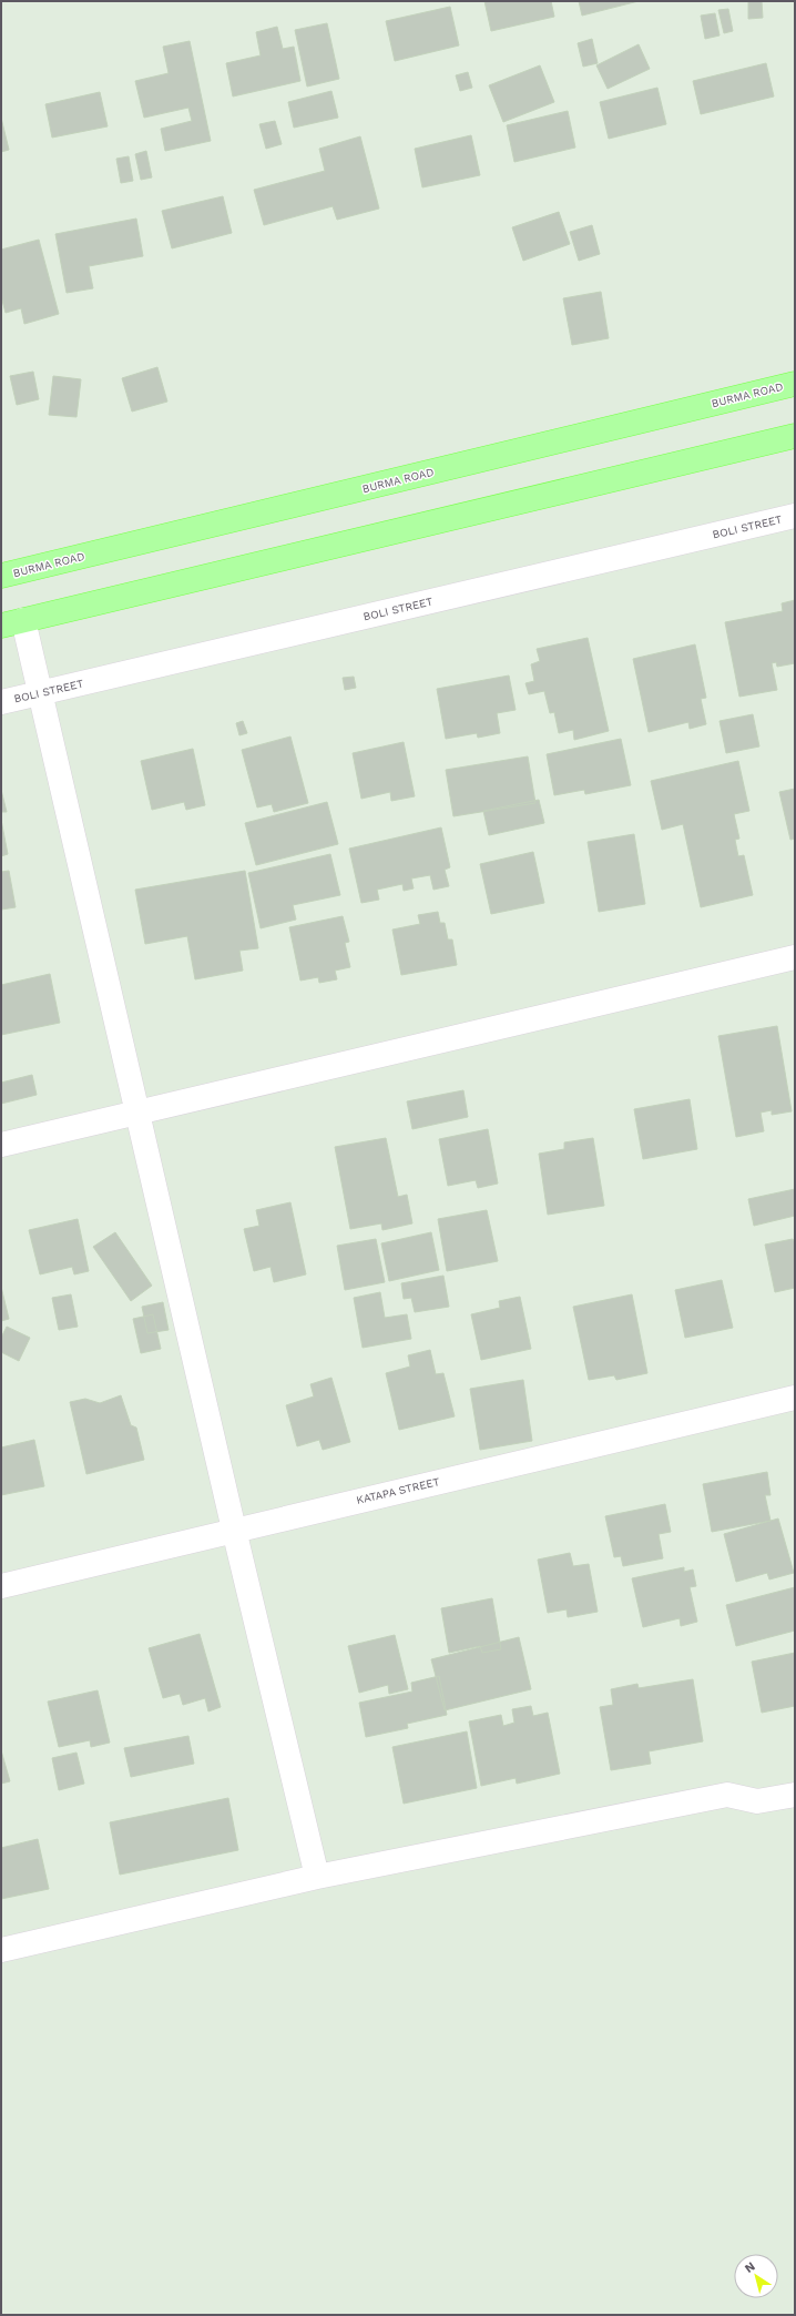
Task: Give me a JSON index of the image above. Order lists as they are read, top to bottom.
{
  "streets": {
    "main road": ["BURMA ROAD"],
    "street": ["BOLI STREET", "KATAPA STREET"]
  },
  "north": "top left"
}
